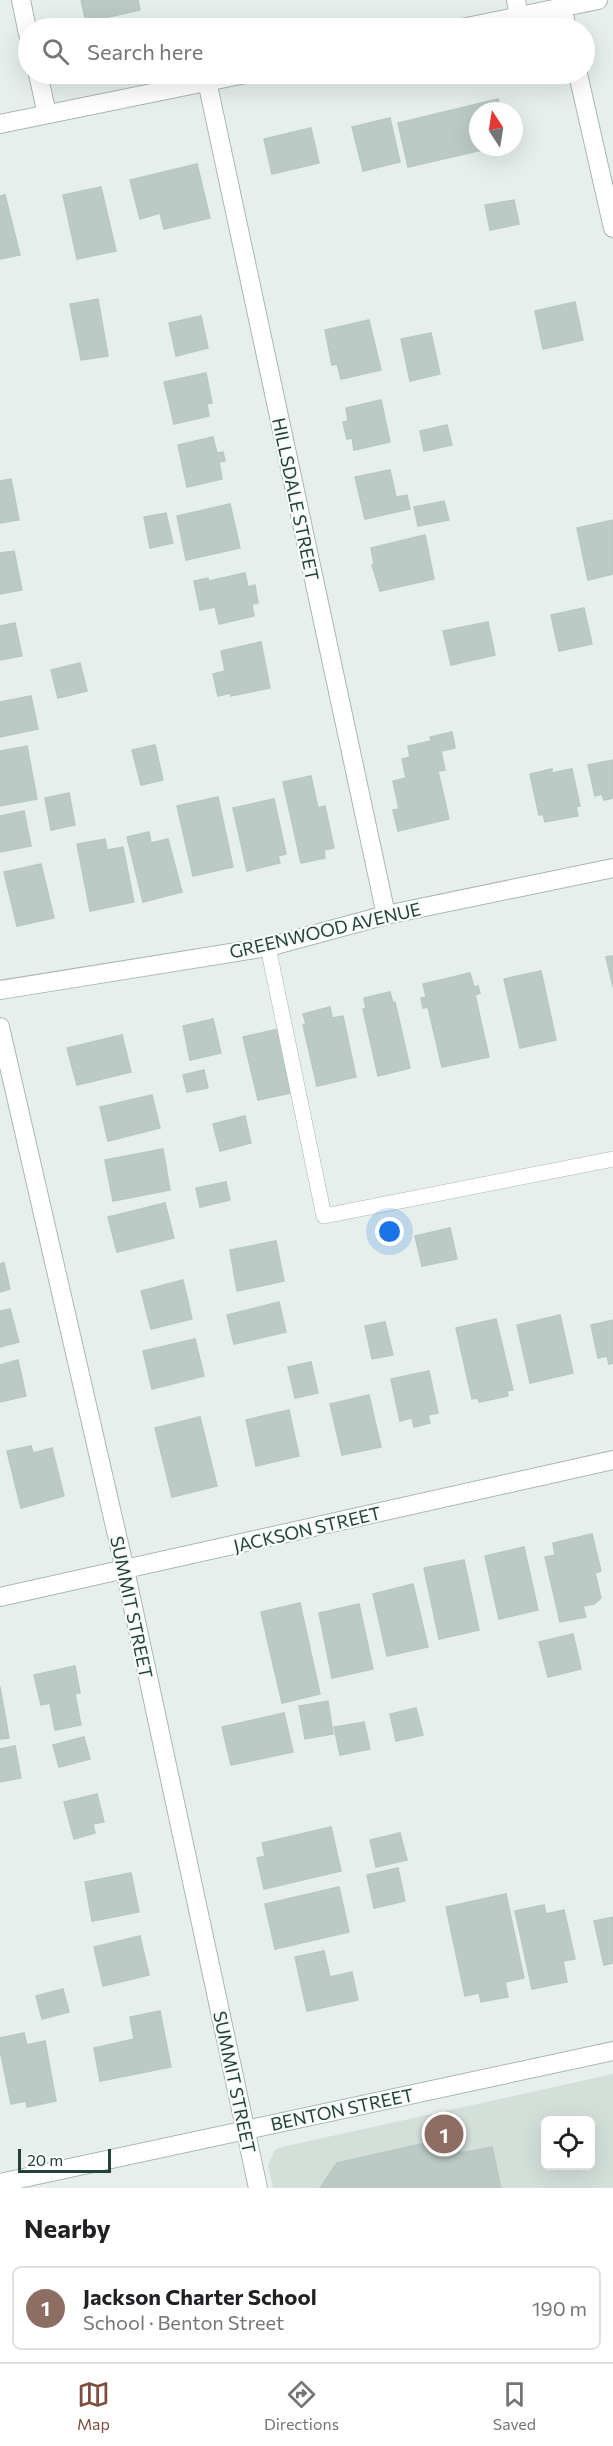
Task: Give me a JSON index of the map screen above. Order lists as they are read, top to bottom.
{
  "streets": {
    "street": [
      "HILLSDALE STREET",
      "GREENWOOD AVENUE",
      "JACKSON STREET",
      "SUMMIT STREET",
      "BENTON STREET"
    ]
  },
  "crossings": [
    ["HILLSDALE STREET", "GREENWOOD AVENUE"],
    ["JACKSON STREET", "SUMMIT STREET"],
    ["SUMMIT STREET", "BENTON STREET"]
  ],
  "scale_bar": "20 m",
  "north": "top",
  "page": {
    "search": "Search here",
    "pins": "1",
    "scale": "20 m",
    "heading": "Nearby",
    "list": [
      {
        "mark": "1",
        "name": "Jackson Charter School",
        "note": "School · Benton Street",
        "value": "190 m"
      }
    ],
    "nav": ["Map", "Directions", "Saved"]
  }
}
